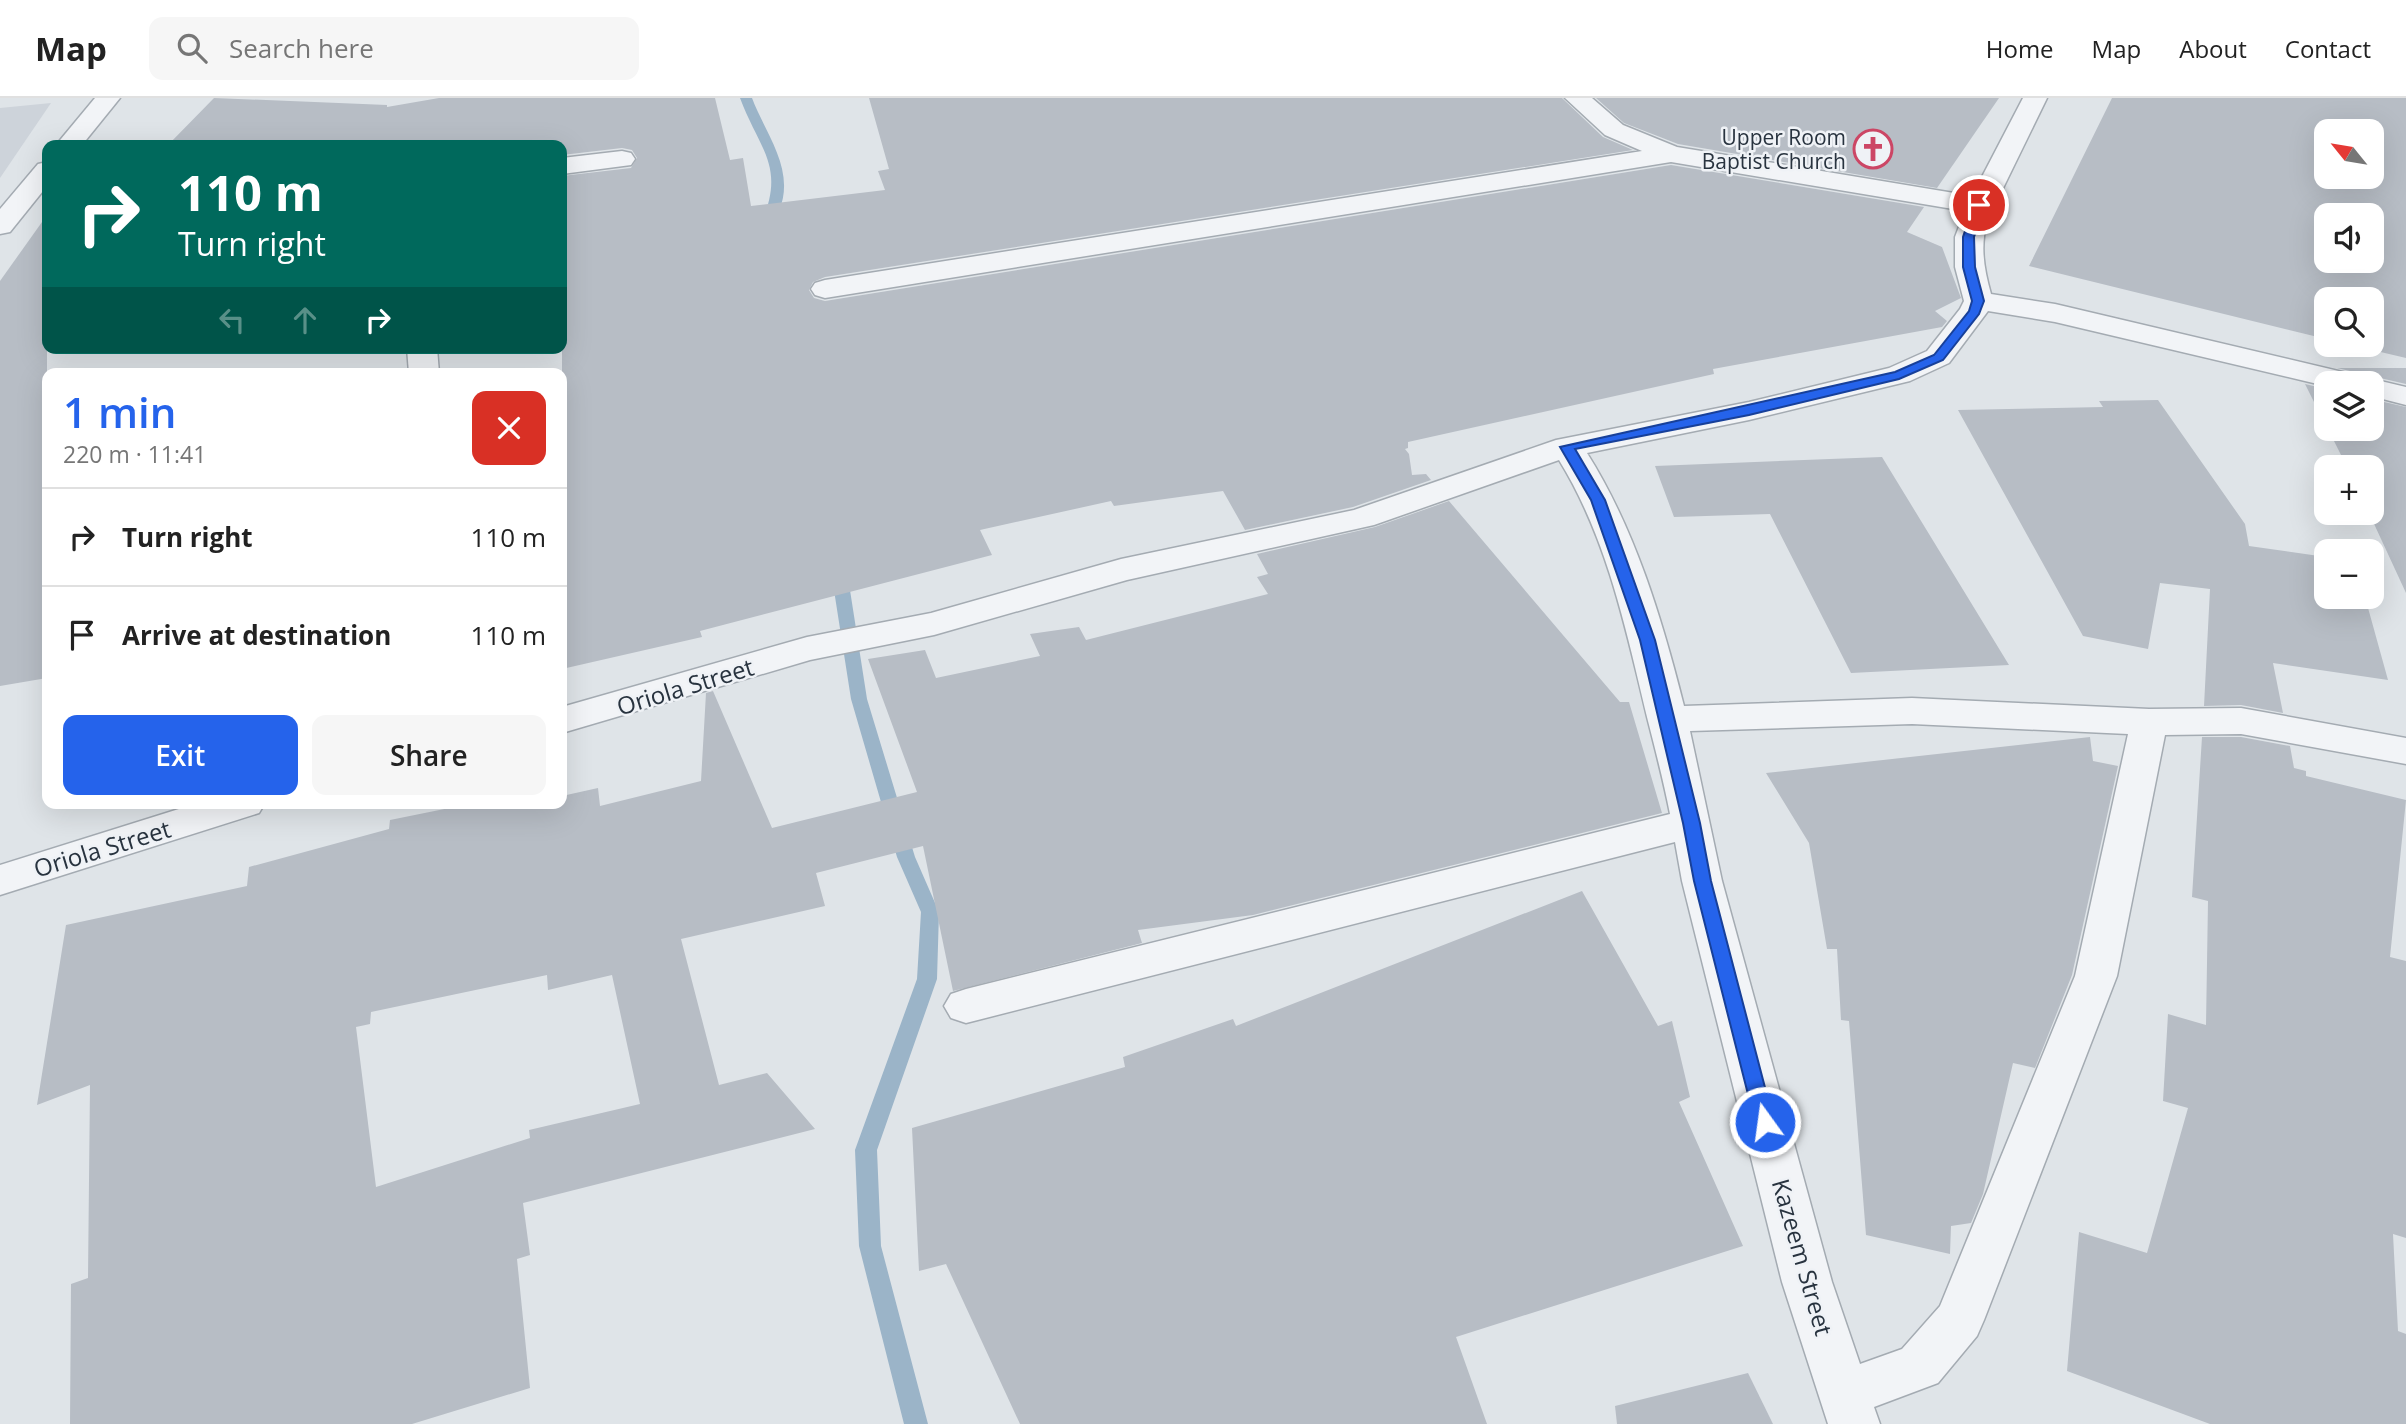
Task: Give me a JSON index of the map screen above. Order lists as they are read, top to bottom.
{
  "streets": {
    "street": ["Oriola Street", "Kazeem Street"]
  },
  "crossings": [
    ["Oriola Street", "Kazeem Street"]
  ],
  "places": {
    "church": ["Upper Room Baptist Church"]
  },
  "north": "top left",
  "page": {
    "header": "Map",
    "search": "Search here",
    "nav": [
      "Home",
      "Map",
      "About",
      "Contact"
    ],
    "map_buttons": ["+", "−"],
    "turn": ["110 m", "Turn right"],
    "heading": ["1 min", "220 m · 11:41"],
    "list": [
      {
        "name": "Turn right",
        "value": "110 m"
      },
      {
        "name": "Arrive at destination",
        "value": "110 m"
      }
    ],
    "buttons": ["Exit", "Share"]
  }
}
